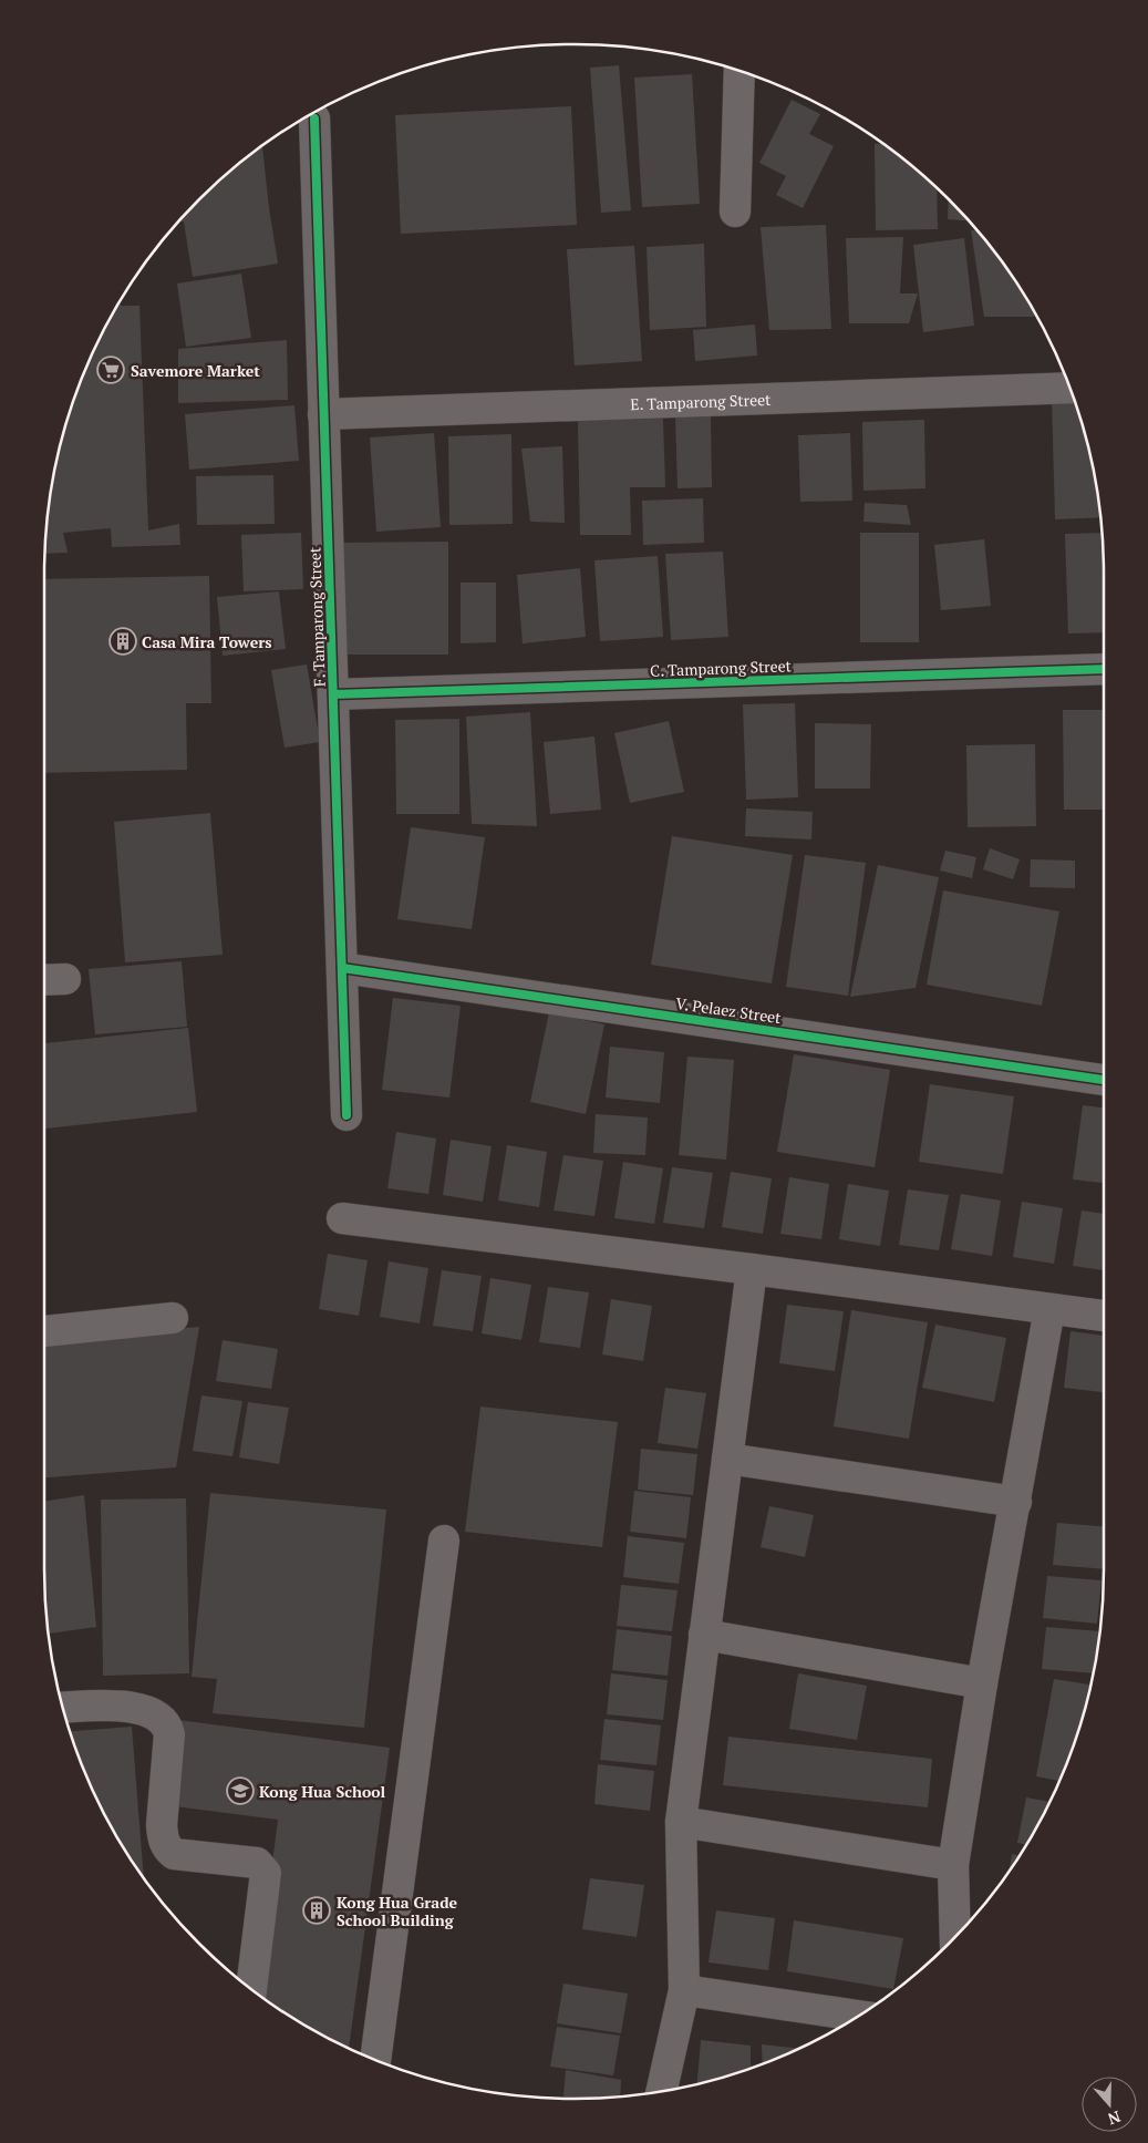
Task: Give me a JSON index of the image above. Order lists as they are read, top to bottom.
{
  "streets": {
    "street": [
      "E. Tamparong Street",
      "F. Tamparong Street",
      "C. Tamparong Street",
      "V. Pelaez Street"
    ]
  },
  "crossings": [
    ["E. Tamparong Street", "F. Tamparong Street"],
    ["F. Tamparong Street", "C. Tamparong Street"],
    ["F. Tamparong Street", "V. Pelaez Street"]
  ],
  "places": {
    "supermarket": ["Savemore Market"],
    "building": ["Casa Mira Towers", "Kong Hua Grade School Building"],
    "school or university": ["Kong Hua School"]
  },
  "north": "bottom"
}
